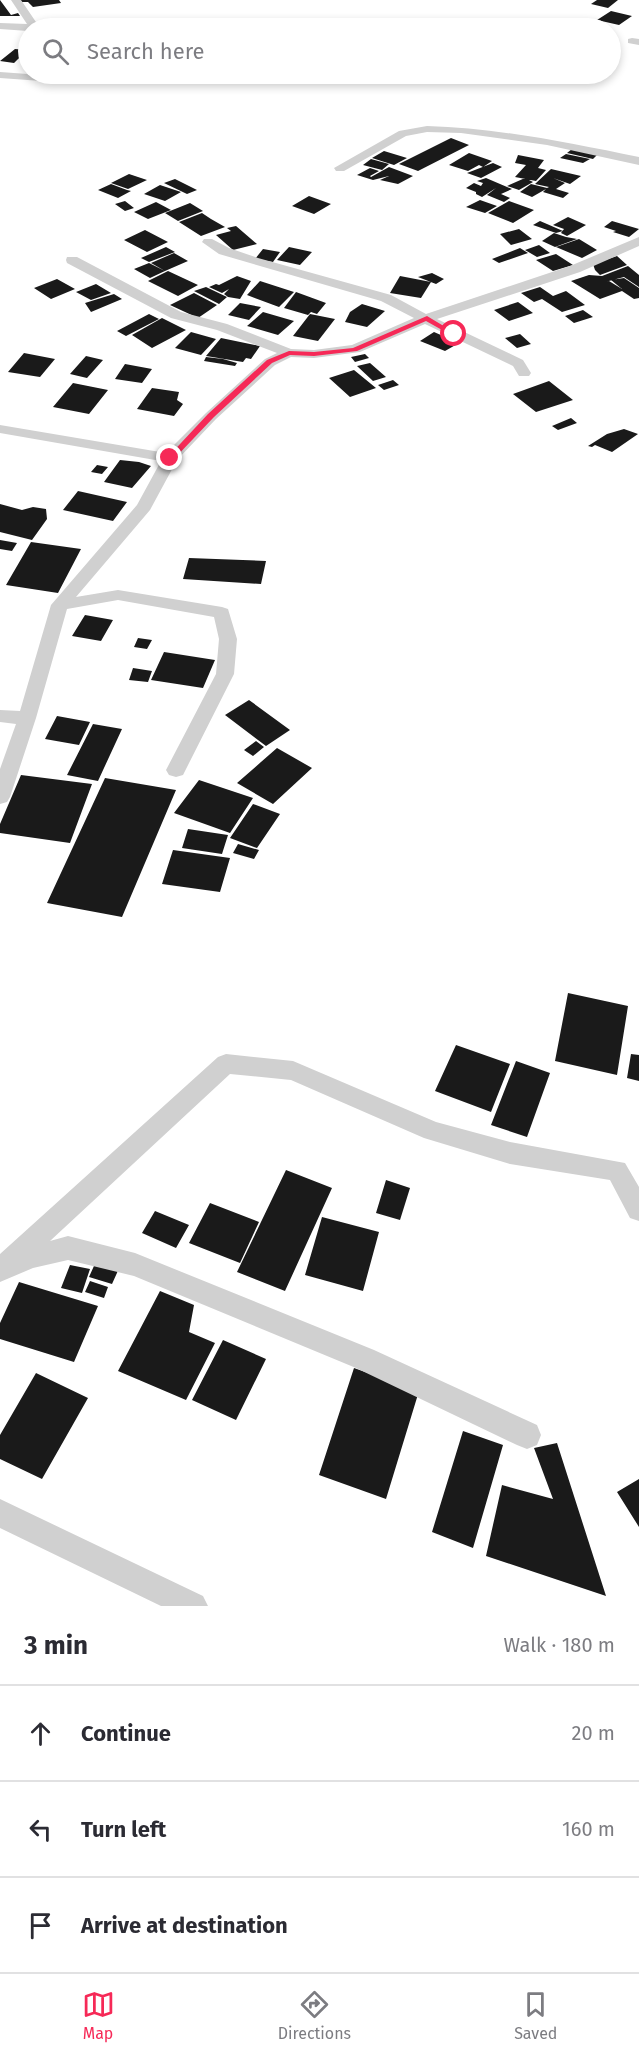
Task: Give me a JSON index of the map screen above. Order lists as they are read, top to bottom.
{
  "page": {
    "search": "Search here",
    "heading": ["3 min", "Walk · 180 m"],
    "list": [
      ["Continue", "20 m"],
      ["Turn left", "160 m"],
      "Arrive at destination"
    ],
    "nav": ["Map", "Directions", "Saved"]
  }
}
